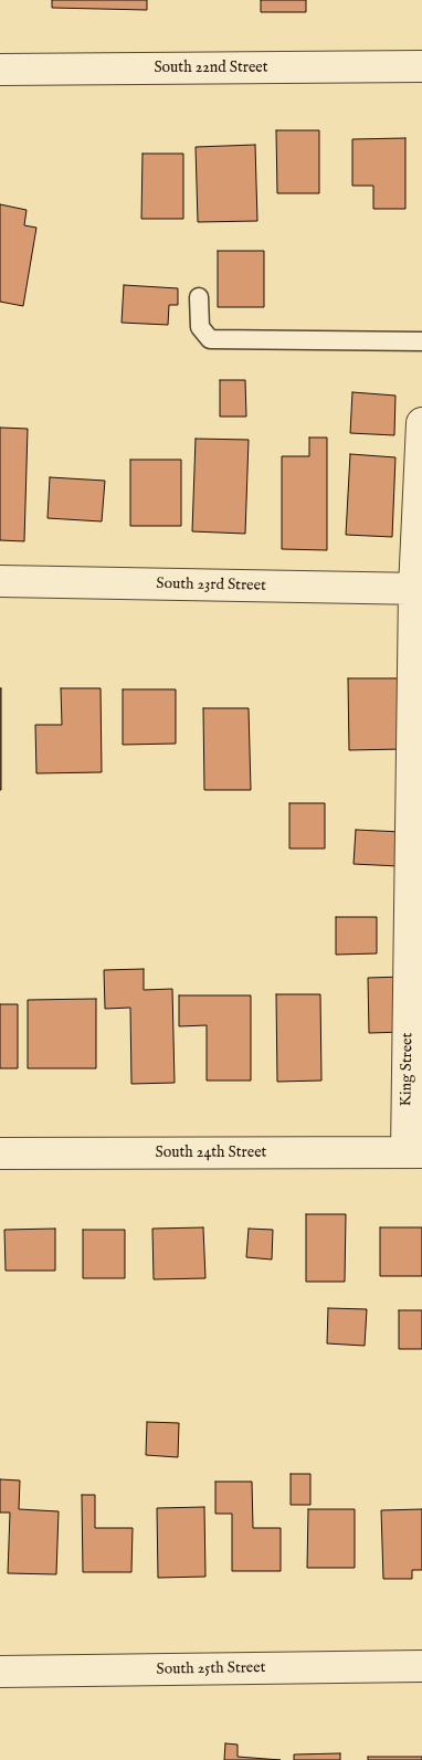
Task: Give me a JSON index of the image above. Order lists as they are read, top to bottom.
{
  "streets": {
    "street": [
      "South 22nd Street",
      "South 23rd Street",
      "King Street",
      "South 24th Street",
      "South 25th Street"
    ]
  },
  "crossings": [
    ["South 23rd Street", "King Street"],
    ["King Street", "South 24th Street"]
  ]
}
